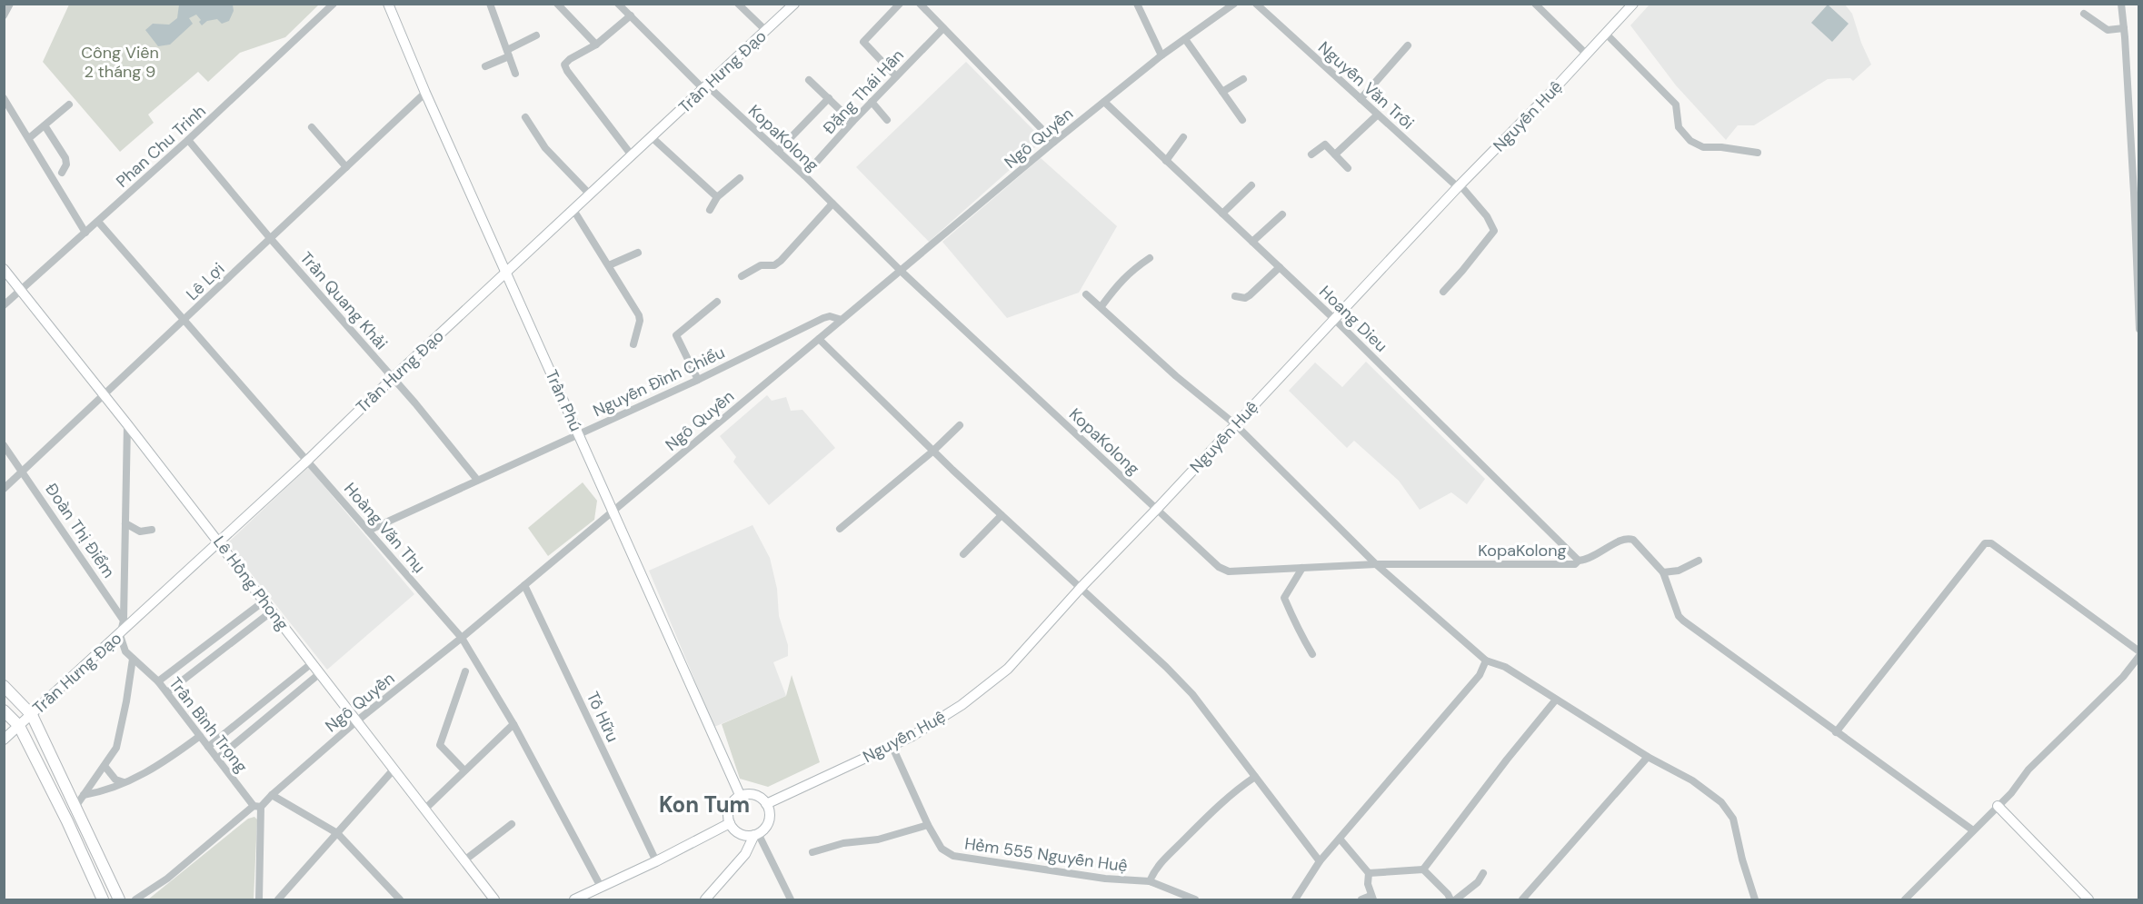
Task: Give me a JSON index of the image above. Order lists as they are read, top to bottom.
{
  "streets": {
    "street": [
      "Trần Hưng Đạo",
      "Nguyễn Văn Trỗi",
      "Đặng Thái Hân",
      "Nguyễn Huệ",
      "KopaKolong",
      "Ngô Quyền",
      "Phan Chu Trinh",
      "Lê Lợi",
      "Trần Quang Khải",
      "Hoang Dieu",
      "Nguyễn Đình Chiểu",
      "Trần Phú",
      "Hoàng Văn Thụ",
      "Đoàn Thị Điểm",
      "Lê Hồng Phong",
      "Tố Hữu",
      "Trần Bình Trọng",
      "Hẻm 555 Nguyễn Huệ"
    ]
  },
  "crossings": [
    ["Trần Hưng Đạo", "KopaKolong"],
    ["Trần Hưng Đạo", "Trần Quang Khải"],
    ["Trần Hưng Đạo", "Trần Phú"],
    ["Trần Hưng Đạo", "Hoàng Văn Thụ"],
    ["Trần Hưng Đạo", "Lê Hồng Phong"],
    ["Trần Hưng Đạo", "Trần Bình Trọng"],
    ["Nguyễn Văn Trỗi", "Nguyễn Huệ"],
    ["Đặng Thái Hân", "KopaKolong"],
    ["Nguyễn Huệ", "KopaKolong"],
    ["Nguyễn Huệ", "Hoang Dieu"],
    ["Nguyễn Huệ", "Trần Phú"],
    ["Nguyễn Huệ", "Hẻm 555 Nguyễn Huệ"],
    ["KopaKolong", "Ngô Quyền"],
    ["KopaKolong", "Hoang Dieu"],
    ["Ngô Quyền", "Hoang Dieu"],
    ["Ngô Quyền", "Nguyễn Đình Chiểu"],
    ["Ngô Quyền", "Trần Phú"],
    ["Ngô Quyền", "Hoàng Văn Thụ"],
    ["Ngô Quyền", "Lê Hồng Phong"],
    ["Ngô Quyền", "Tố Hữu"],
    ["Ngô Quyền", "Trần Bình Trọng"],
    ["Phan Chu Trinh", "Trần Quang Khải"],
    ["Phan Chu Trinh", "Hoàng Văn Thụ"],
    ["Phan Chu Trinh", "Lê Hồng Phong"],
    ["Lê Lợi", "Trần Quang Khải"],
    ["Lê Lợi", "Trần Phú"],
    ["Lê Lợi", "Hoàng Văn Thụ"],
    ["Lê Lợi", "Đoàn Thị Điểm"],
    ["Lê Lợi", "Lê Hồng Phong"],
    ["Trần Quang Khải", "Nguyễn Đình Chiểu"],
    ["Nguyễn Đình Chiểu", "Trần Phú"],
    ["Nguyễn Đình Chiểu", "Hoàng Văn Thụ"]
  ],
  "districts": ["Kon Tum"],
  "parks": ["Công Viên 2 tháng 9"]
}
